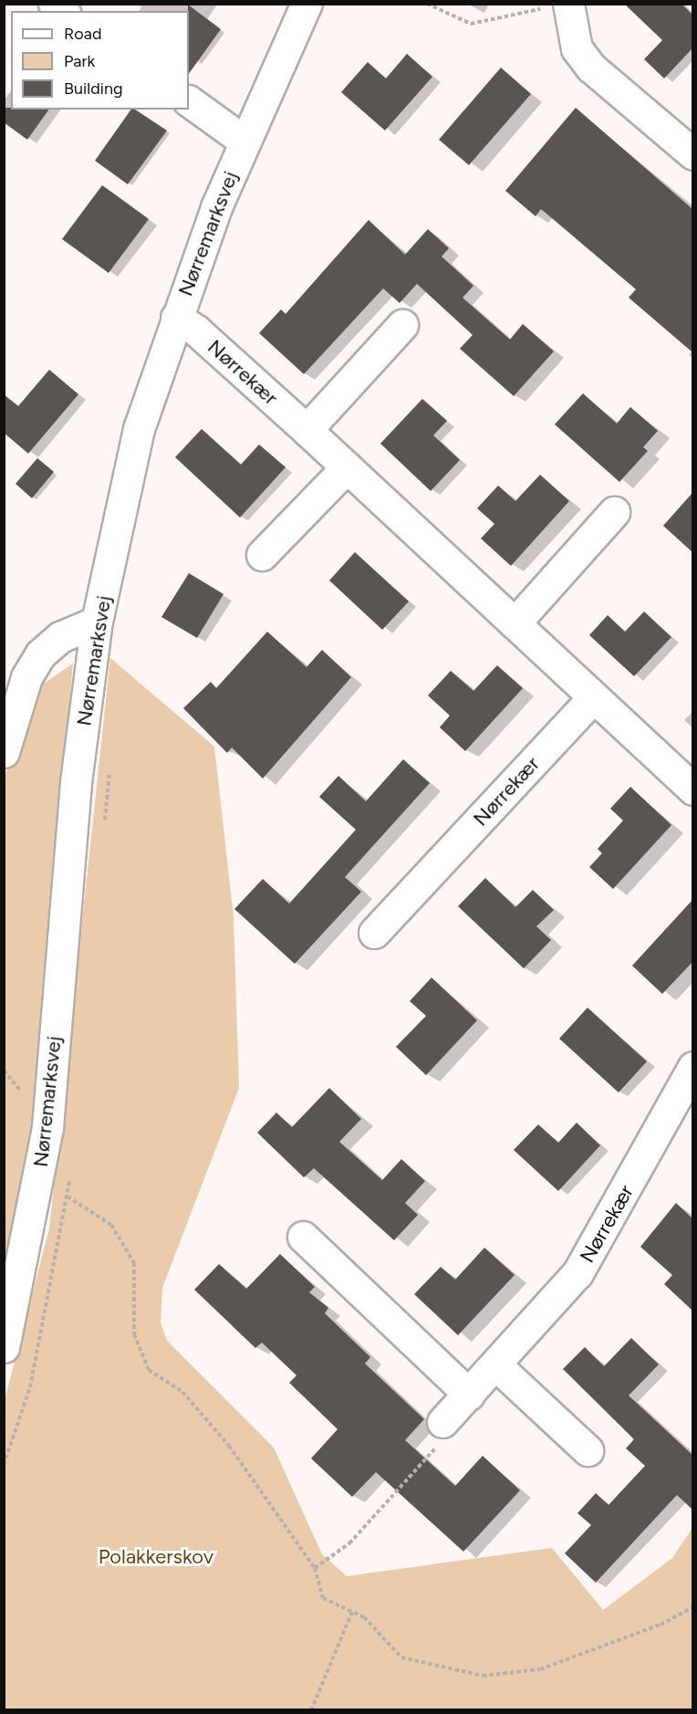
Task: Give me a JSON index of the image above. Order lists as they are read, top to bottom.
{
  "streets": {
    "street": ["Nørremarksvej", "Nørrekær"]
  },
  "crossings": [
    ["Nørremarksvej", "Nørrekær"]
  ],
  "parks": ["Polakkerskov"],
  "legend": ["Road", "Park", "Building"]
}
